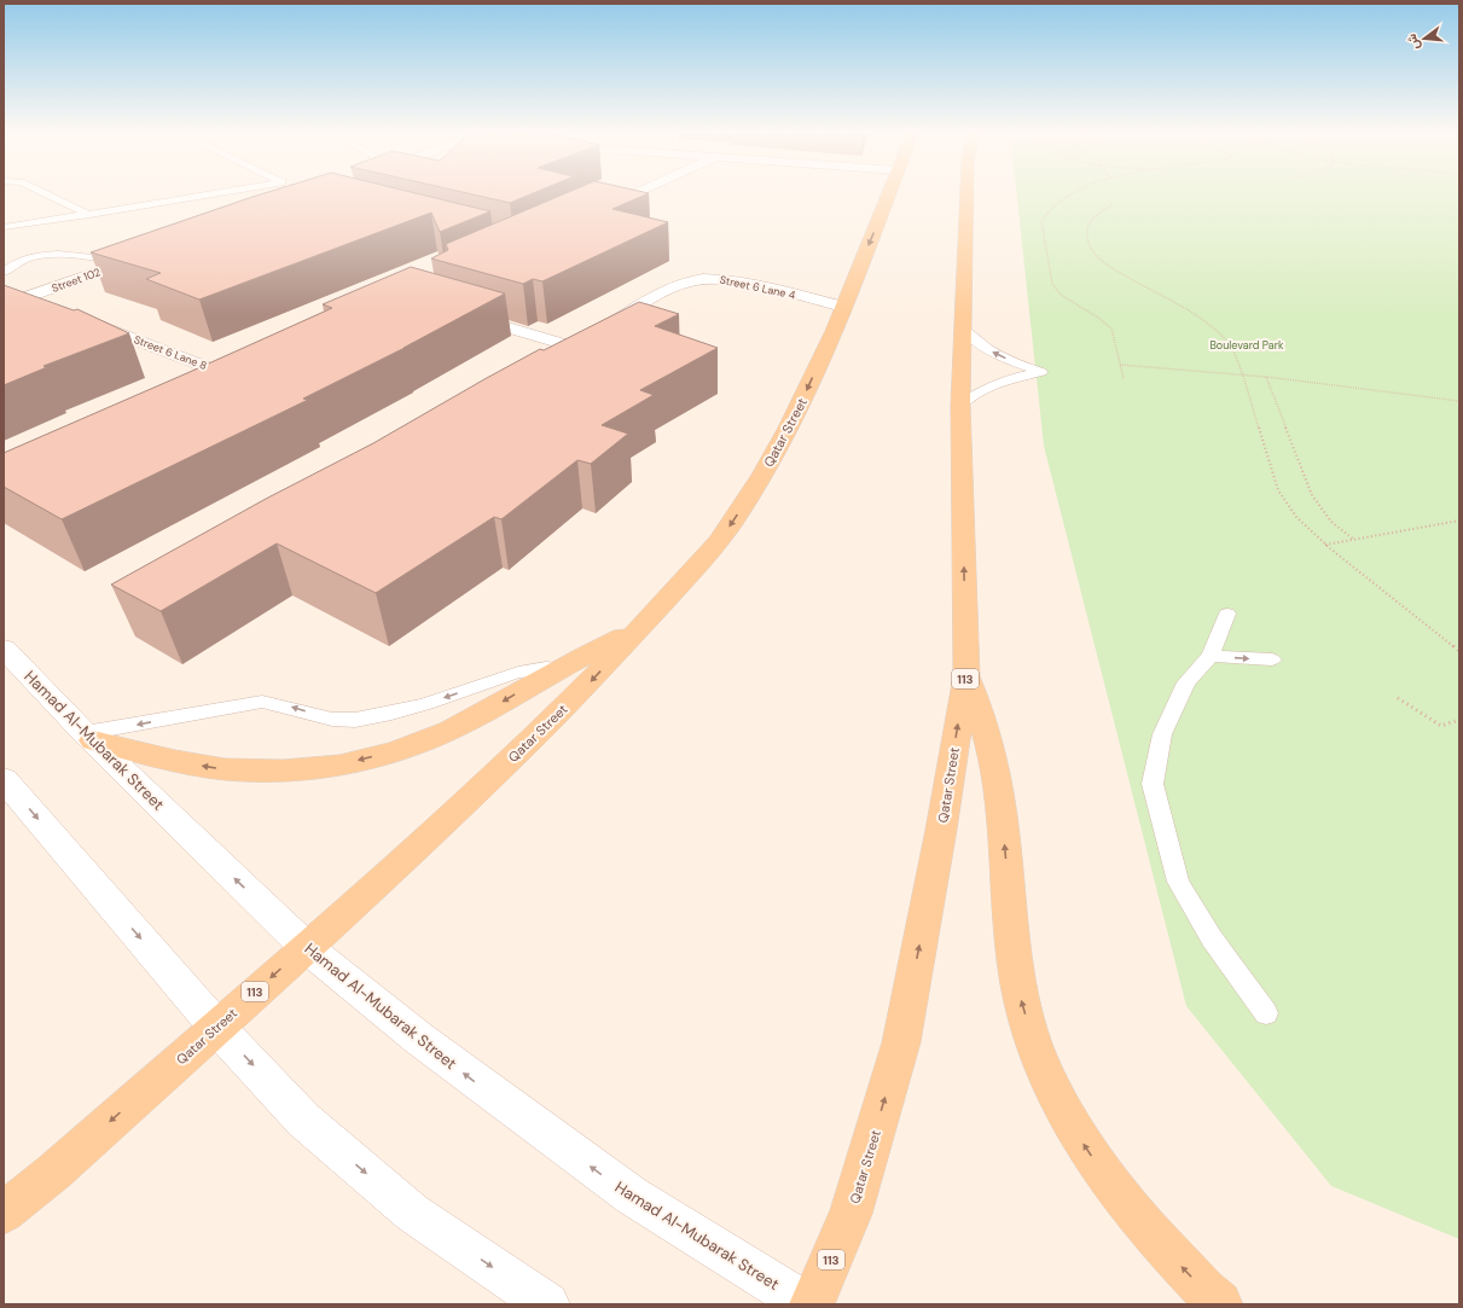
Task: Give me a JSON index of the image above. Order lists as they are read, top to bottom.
{
  "streets": {
    "main road": ["Qatar Street", "113"],
    "street": [
      "Street 102",
      "Street 6 Lane 4",
      "Street 6 Lane 8",
      "Hamad Al-Mubarak Street"
    ]
  },
  "crossings": [
    ["Street 6 Lane 4", "Qatar Street"],
    ["Qatar Street", "Hamad Al-Mubarak Street"]
  ],
  "parks": ["Boulevard Park"],
  "north": "left"
}
